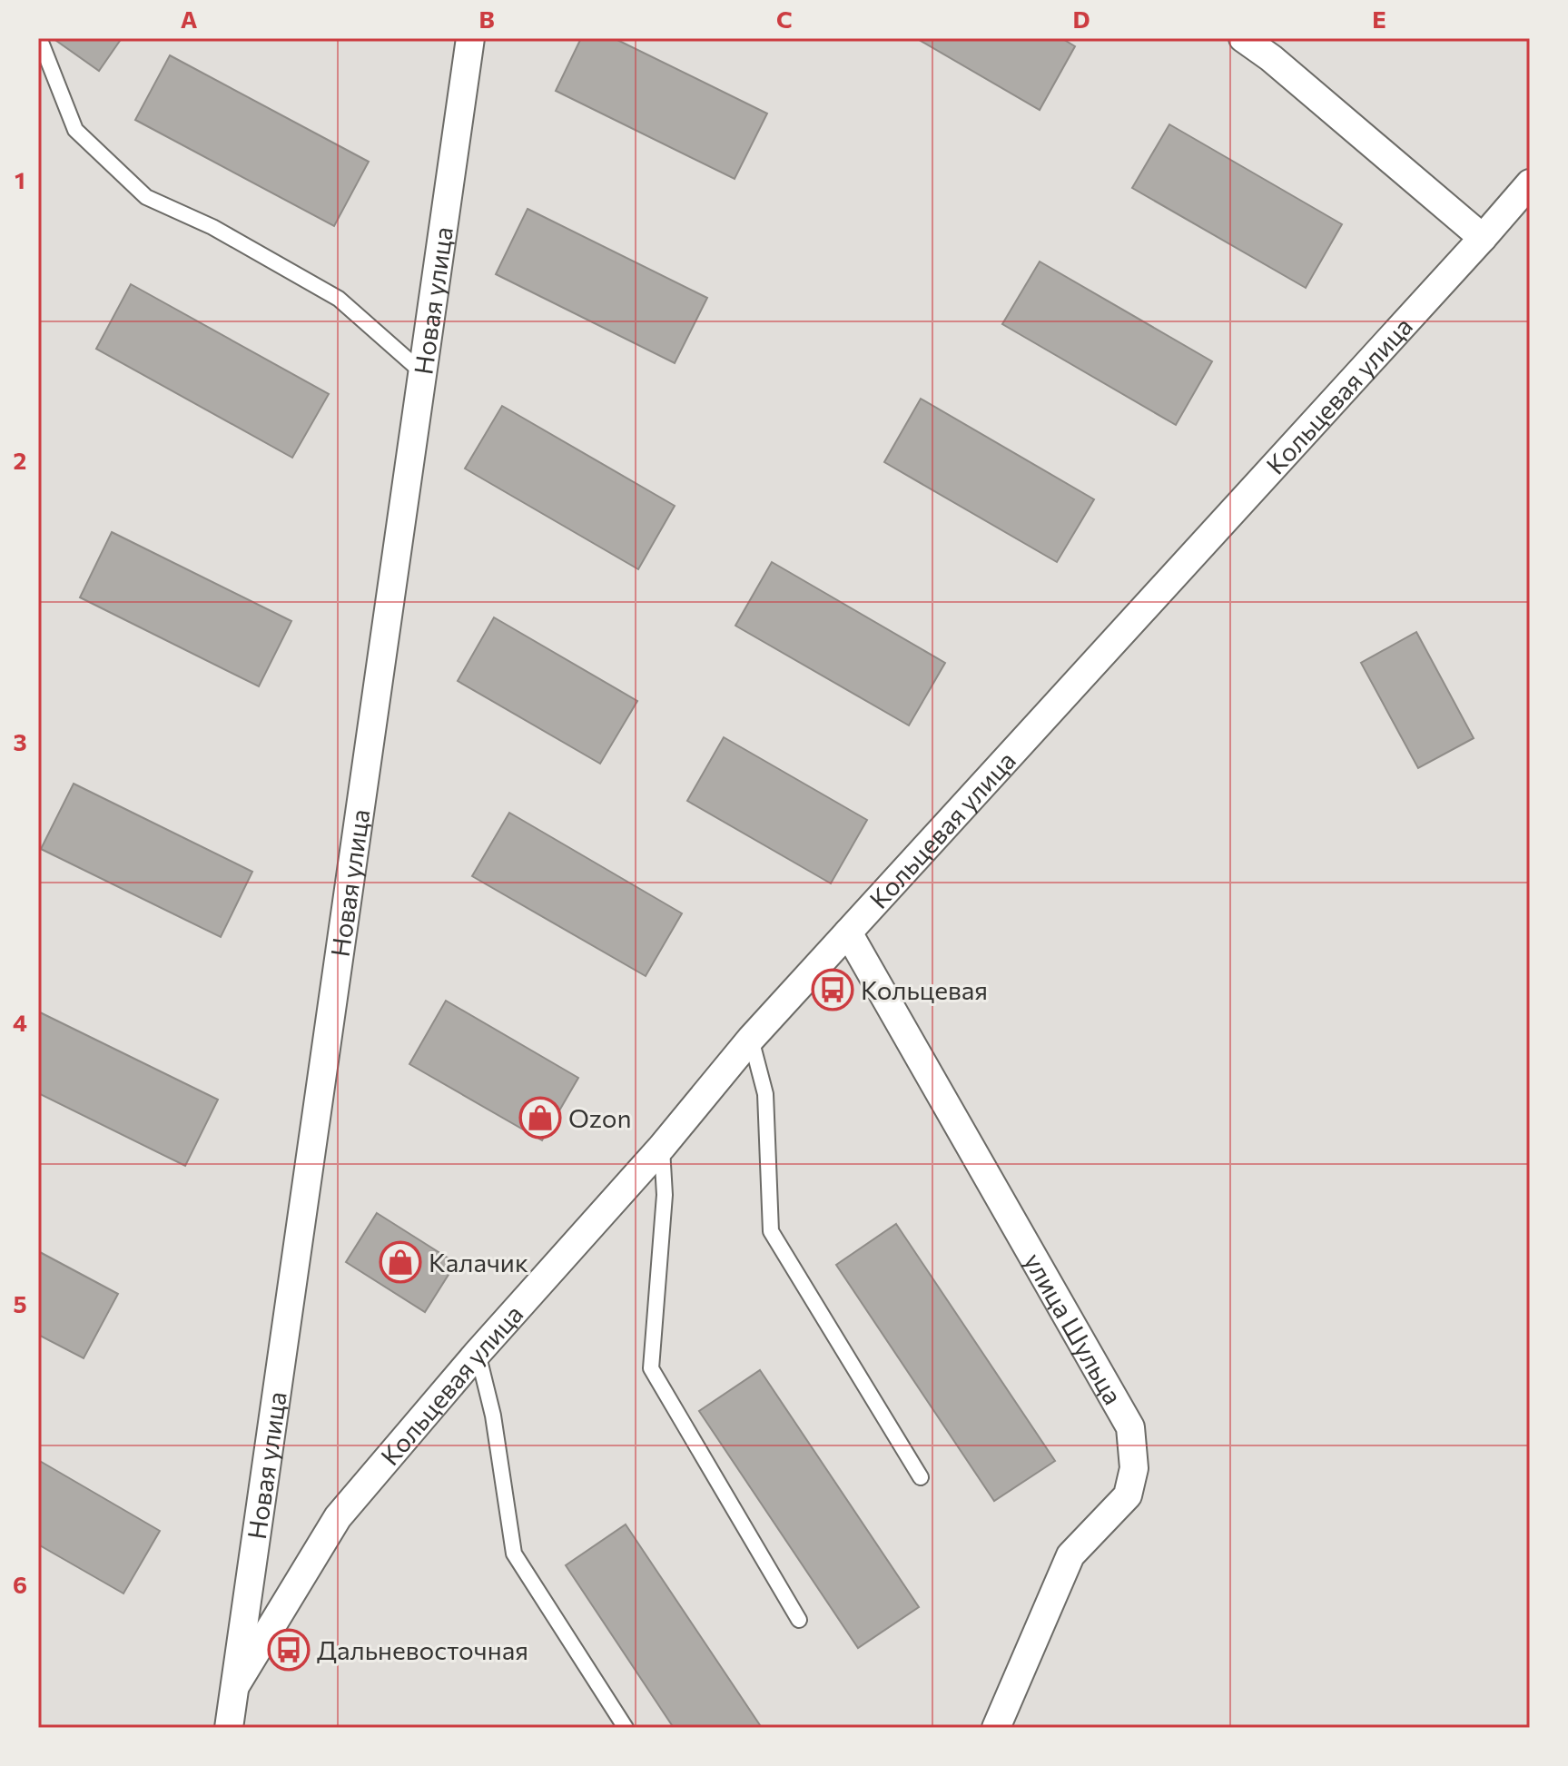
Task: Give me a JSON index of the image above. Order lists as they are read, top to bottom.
{
  "streets": {
    "street": ["Новая улица", "Кольцевая улица", "улица Шульца"]
  },
  "crossings": [
    ["Новая улица", "Кольцевая улица"],
    ["Кольцевая улица", "улица Шульца"]
  ],
  "places": {
    "bus stop": ["Кольцевая", "Дальневосточная"],
    "shop": ["Ozon", "Калачик"]
  },
  "grid": {
    "columns": [
      "A",
      "B",
      "C",
      "D",
      "E"
    ],
    "rows": [
      "1",
      "2",
      "3",
      "4",
      "5",
      "6"
    ]
  }
}
